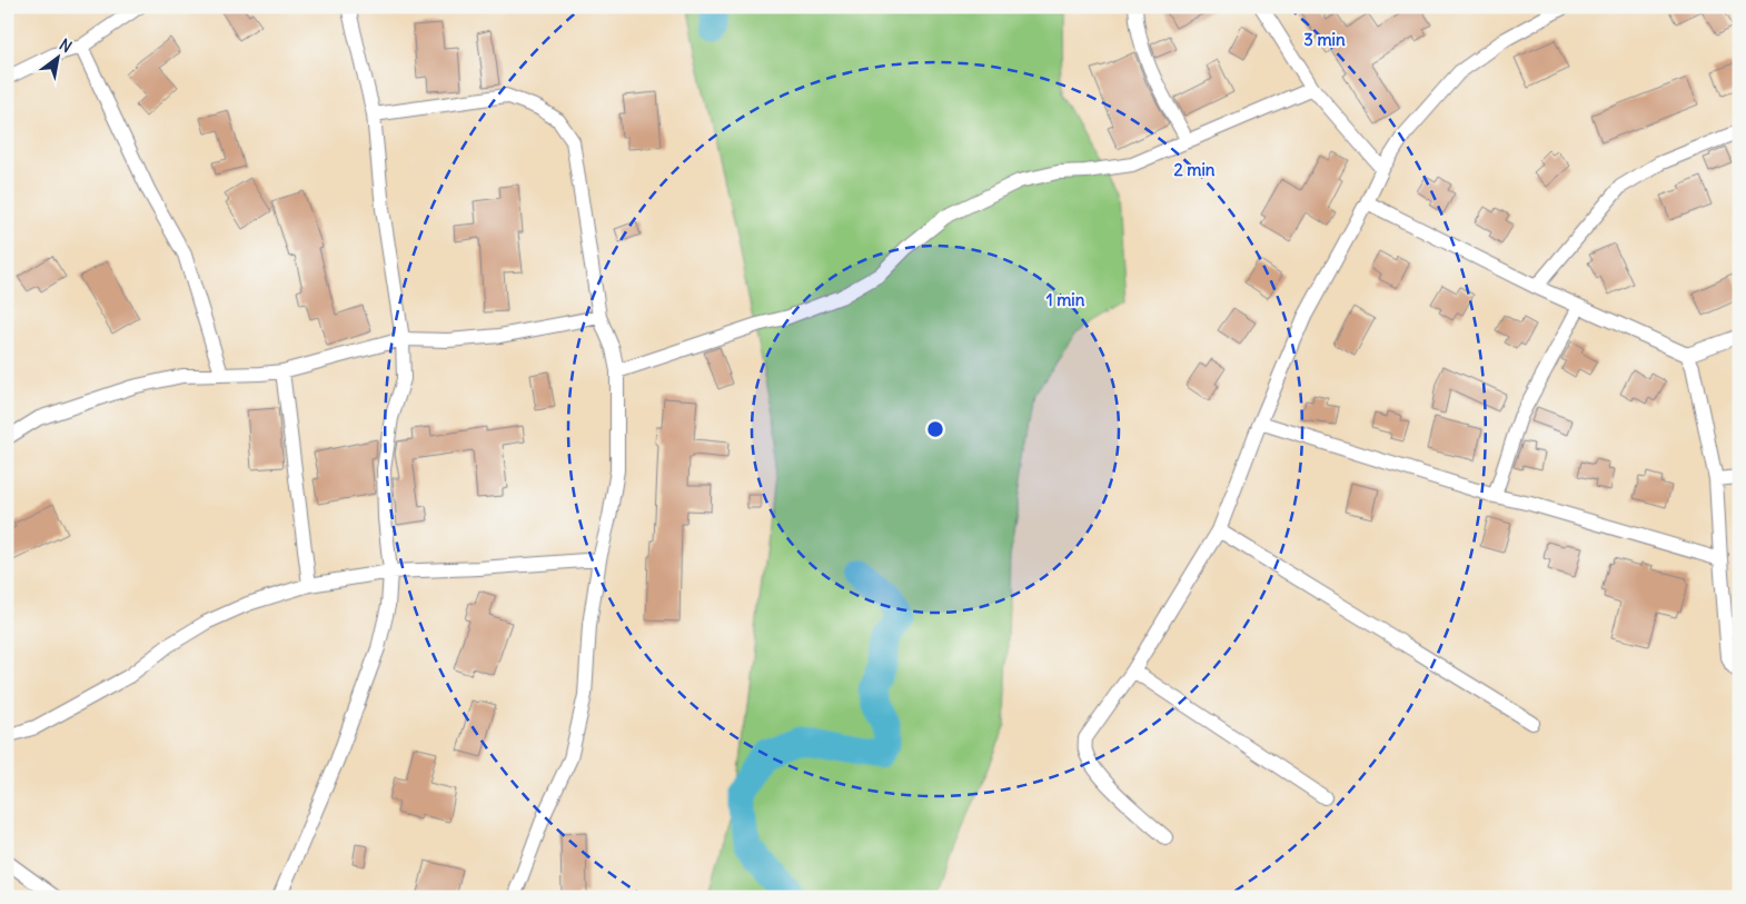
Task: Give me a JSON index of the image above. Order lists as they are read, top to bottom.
{
  "north": "top right",
  "rings": ["3 min", "2 min", "1 min"]
}
